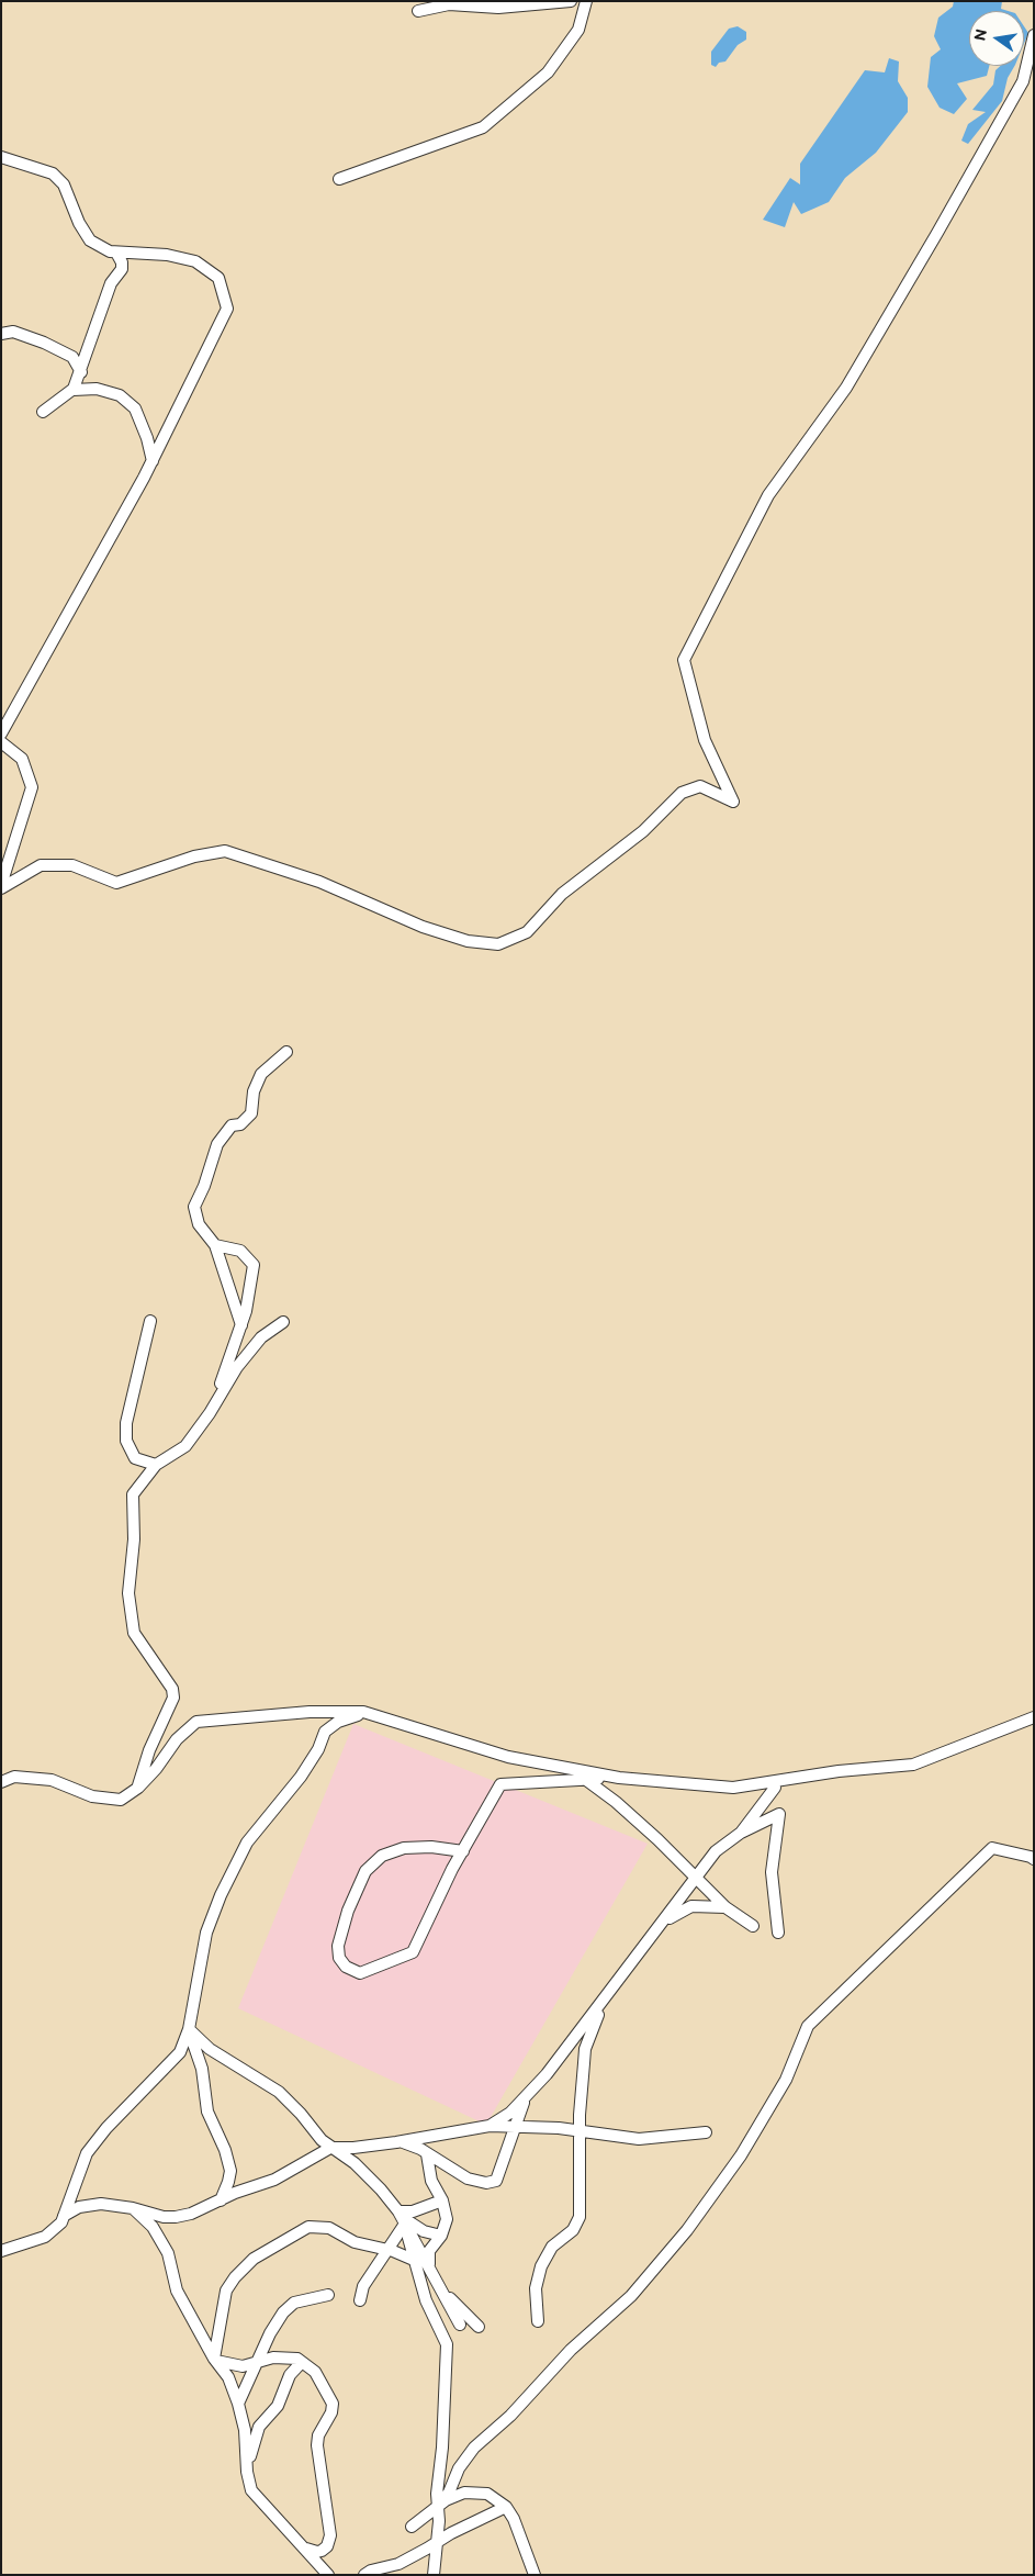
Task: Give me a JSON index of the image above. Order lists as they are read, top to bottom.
{
  "north": "left"
}
